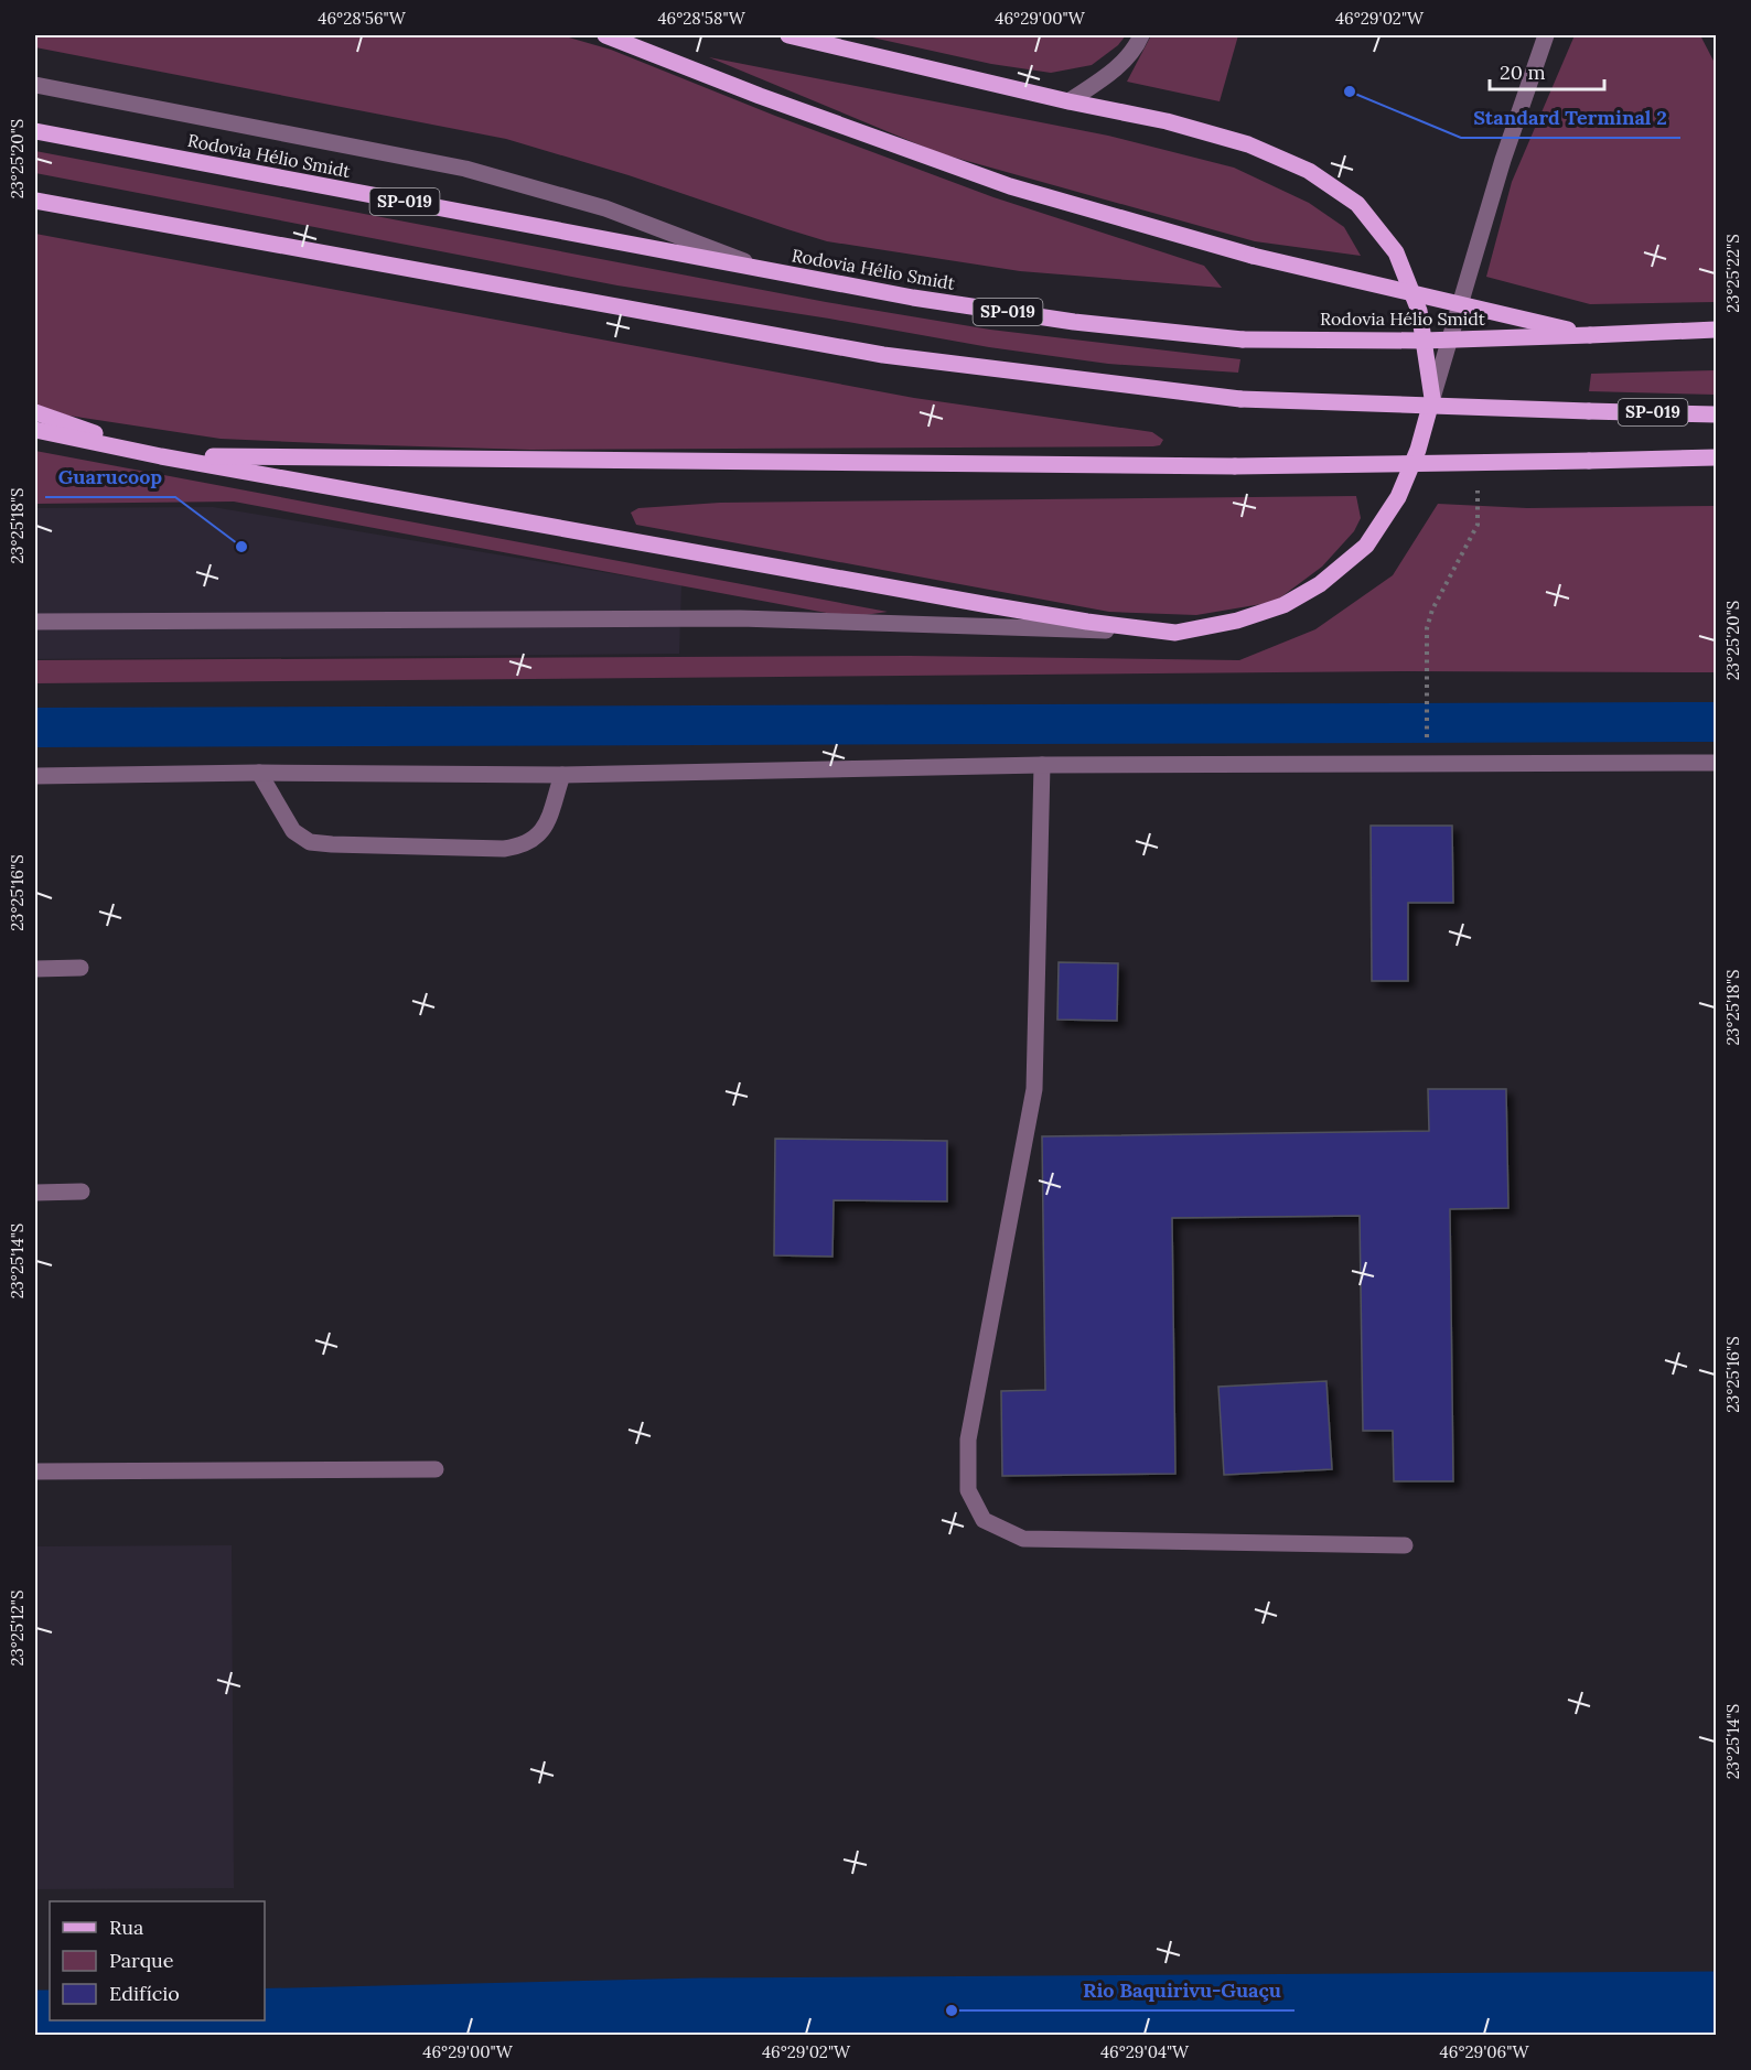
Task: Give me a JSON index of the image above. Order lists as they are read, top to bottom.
{
  "streets": {
    "main road": ["Rodovia Hélio Smidt", "SP-019"]
  },
  "places": ["Standard Terminal 2", "Guarucoop", "Rio Baquirivu-Guaçu"],
  "legend": ["Rua", "Parque", "Edifício"],
  "scale_bar": "20 m",
  "coordinates": [
    "46°28'56\"W",
    "46°28'58\"W",
    "46°29'00\"W",
    "46°29'02\"W",
    "23°25'20\"S",
    "23°25'22\"S",
    "23°25'18\"S",
    "23°25'16\"S",
    "23°25'14\"S",
    "23°25'12\"S",
    "46°29'04\"W",
    "46°29'06\"W"
  ]
}
